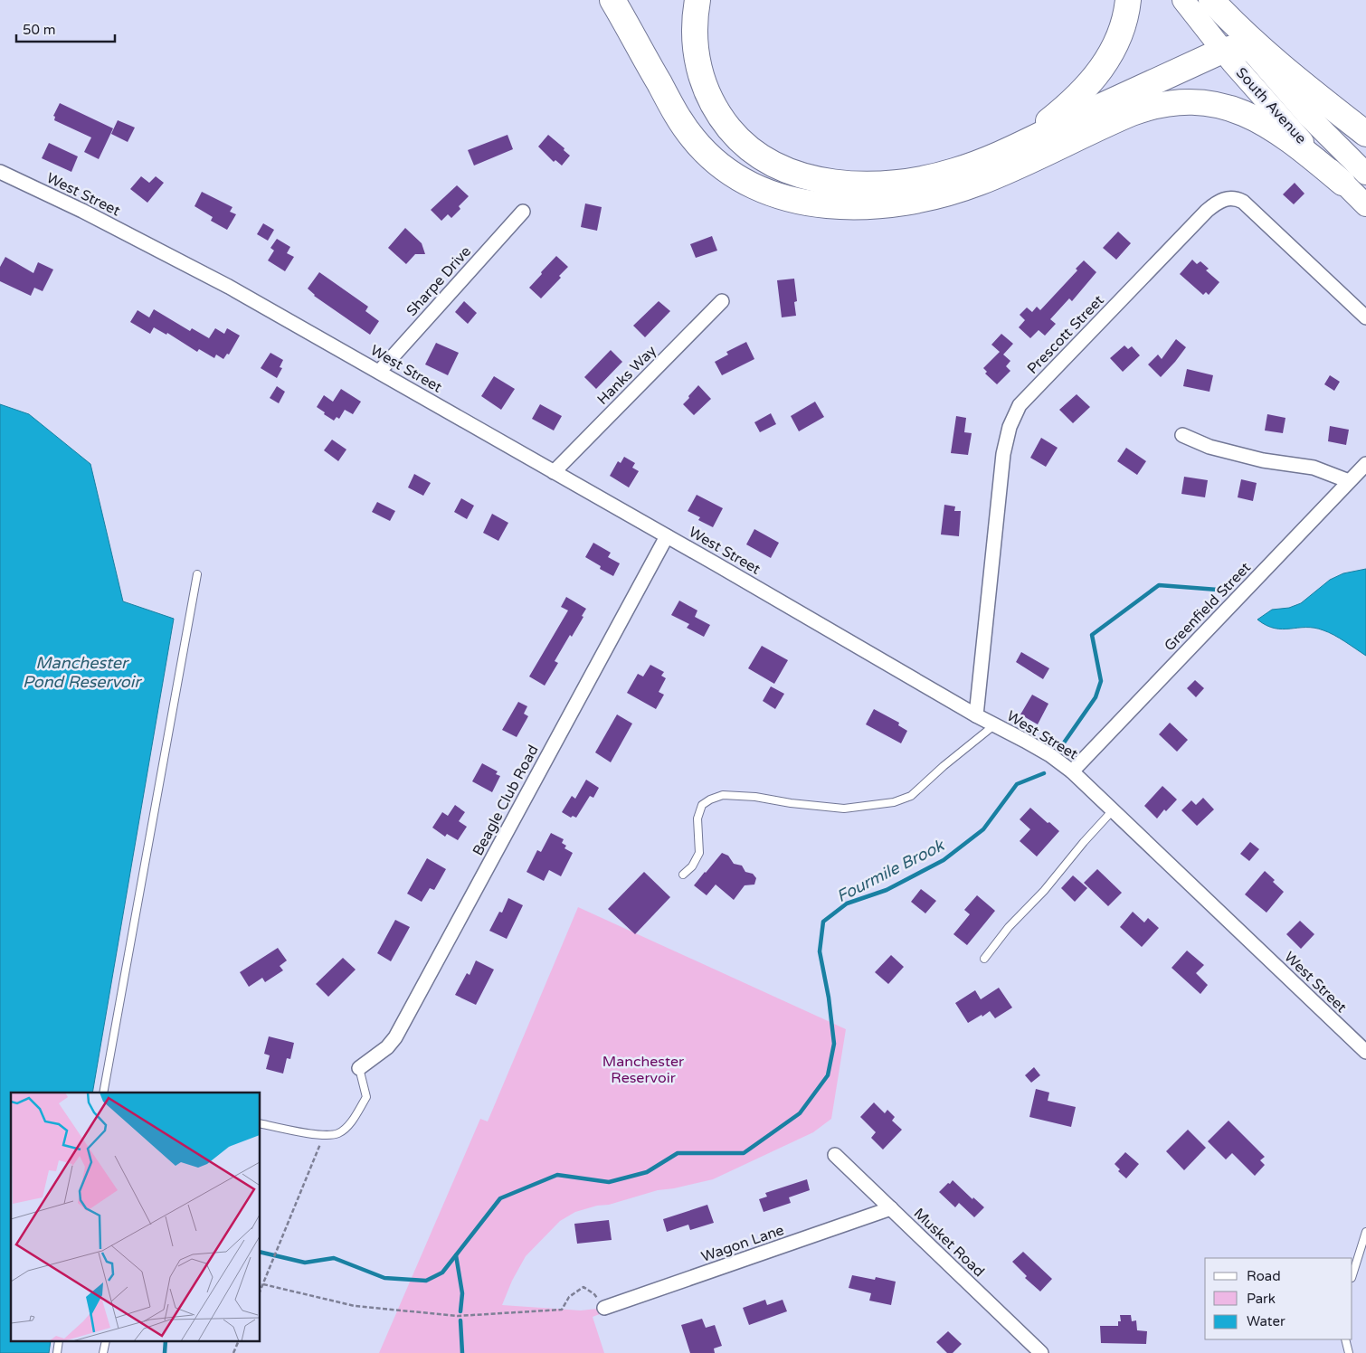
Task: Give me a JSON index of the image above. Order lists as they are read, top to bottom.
{
  "streets": {
    "main road": ["South Avenue"],
    "street": [
      "West Street",
      "Sharpe Drive",
      "Prescott Street",
      "Hanks Way",
      "Greenfield Street",
      "Beagle Club Road",
      "Musket Road",
      "Wagon Lane"
    ]
  },
  "crossings": [
    ["West Street", "Sharpe Drive"],
    ["West Street", "Prescott Street"],
    ["West Street", "Hanks Way"],
    ["West Street", "Greenfield Street"],
    ["West Street", "Beagle Club Road"],
    ["Musket Road", "Wagon Lane"]
  ],
  "water": ["Manchester Pond Reservoir", "Fourmile Brook"],
  "parks": ["Manchester Reservoir"],
  "legend": ["Road", "Park", "Water"],
  "scale_bar": "50 m"
}
